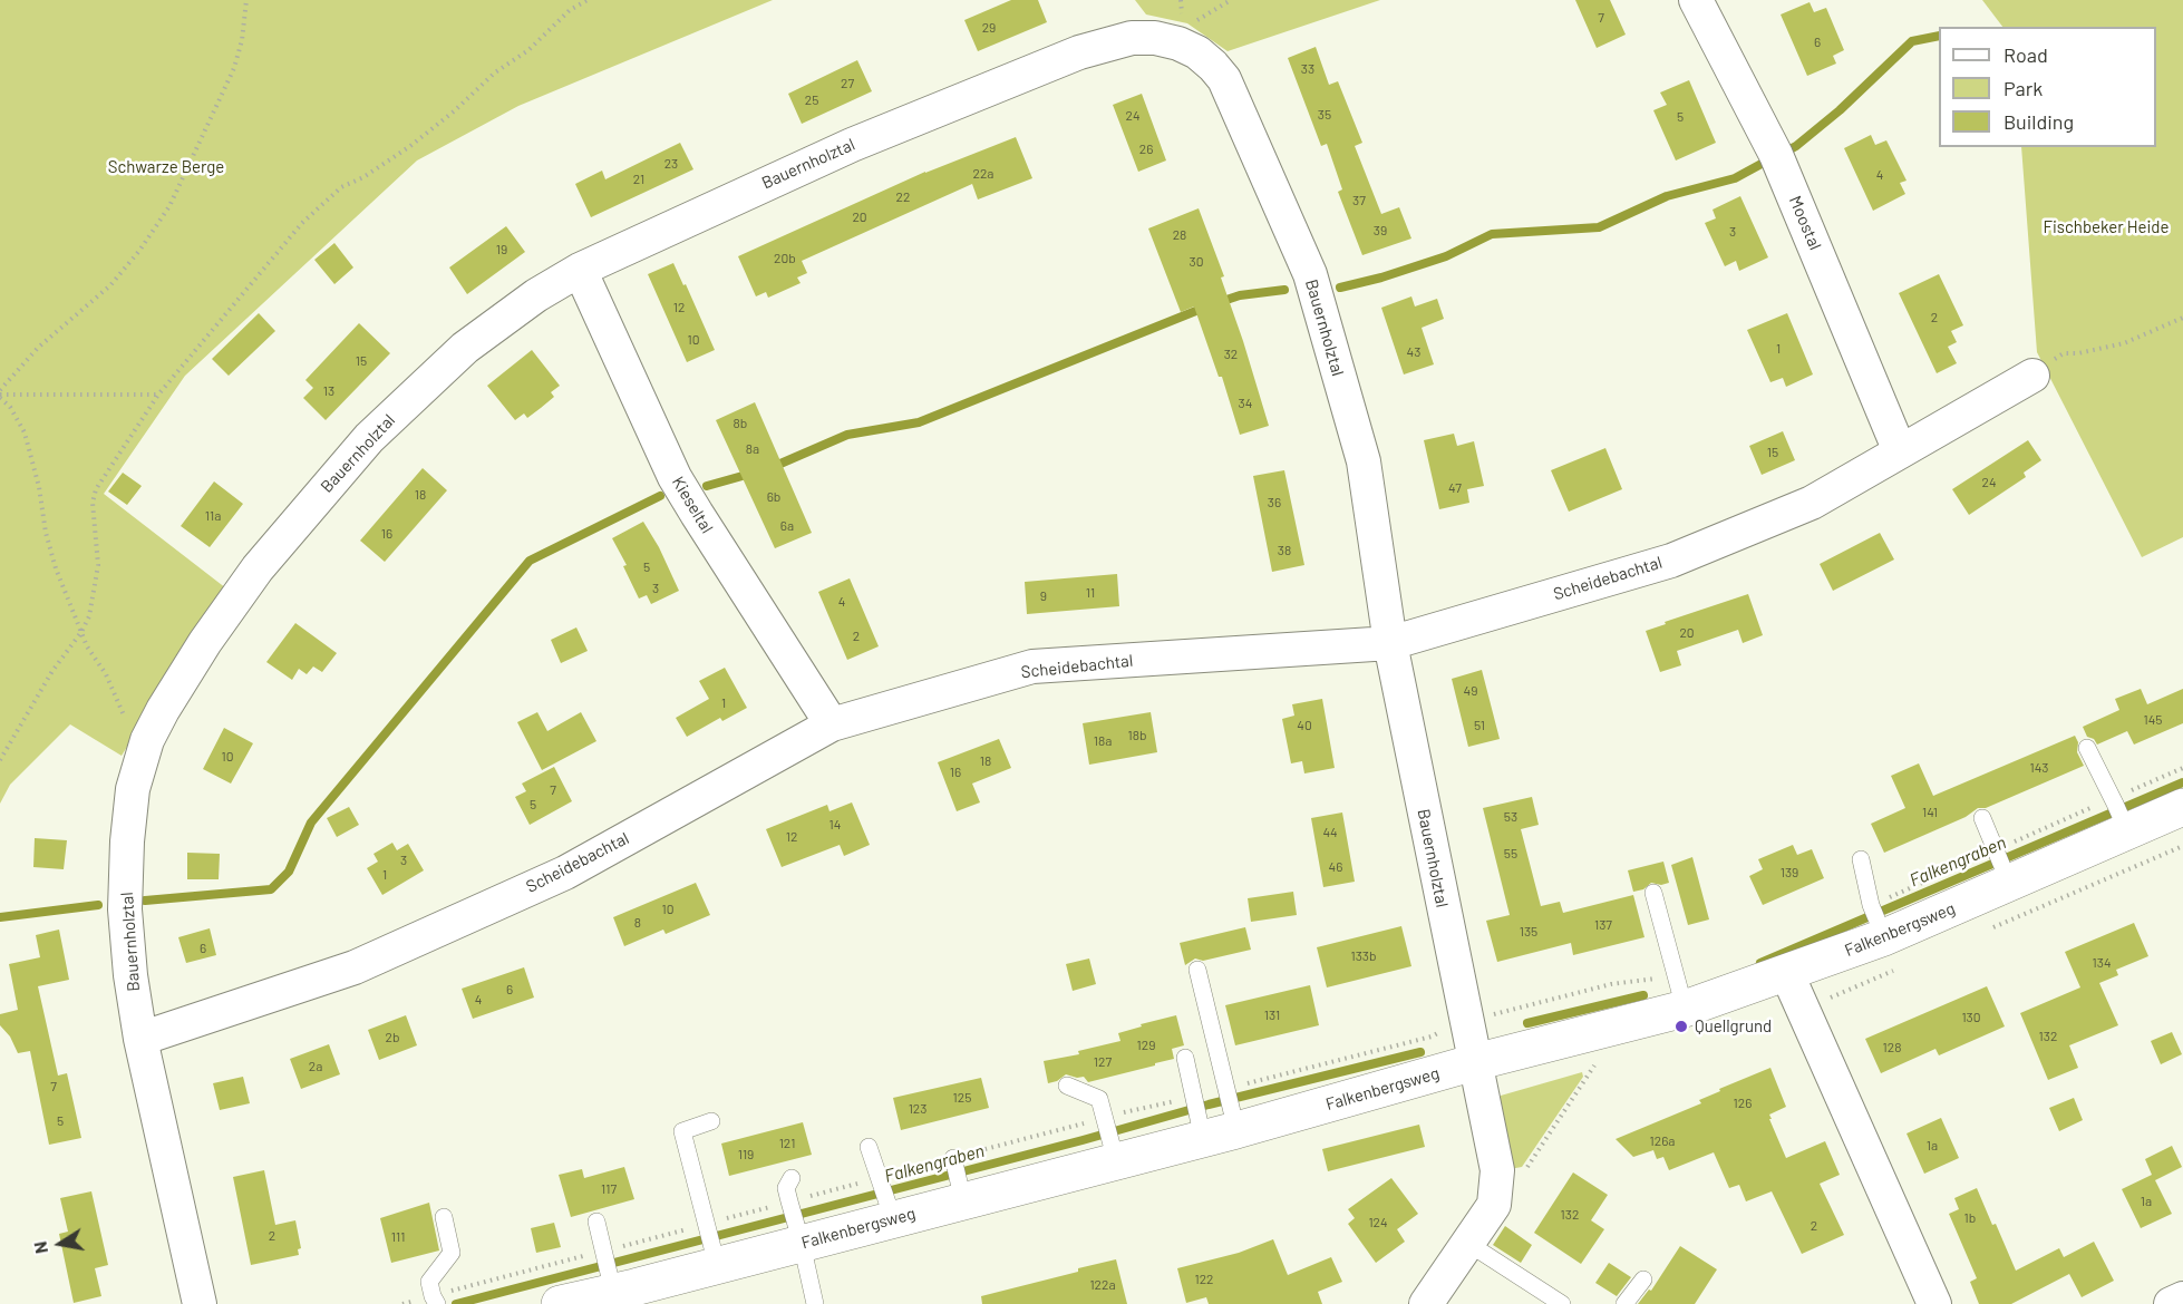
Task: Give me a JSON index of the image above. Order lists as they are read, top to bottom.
{
  "streets": {
    "street": [
      "Bauernholztal",
      "Moostal",
      "Kieseltal",
      "Scheidebachtal",
      "Falkenbergsweg"
    ]
  },
  "crossings": [
    ["Bauernholztal", "Kieseltal"],
    ["Bauernholztal", "Scheidebachtal"],
    ["Bauernholztal", "Falkenbergsweg"],
    ["Moostal", "Scheidebachtal"],
    ["Kieseltal", "Scheidebachtal"]
  ],
  "water": ["Falkengraben"],
  "parks": ["Schwarze Berge", "Fischbeker Heide"],
  "places": ["Quellgrund"],
  "house_numbers": [
    "7",
    "29",
    "6",
    "33",
    "27",
    "25",
    "35",
    "24",
    "5",
    "26",
    "23",
    "22a",
    "4",
    "21",
    "22",
    "37",
    "20",
    "39",
    "3",
    "28",
    "19",
    "20b",
    "30",
    "12",
    "2",
    "10",
    "1",
    "43",
    "32",
    "15",
    "13",
    "34",
    "8b",
    "8a",
    "15",
    "24",
    "47",
    "18",
    "6b",
    "36",
    "11a",
    "6a",
    "16",
    "38",
    "5",
    "3",
    "11",
    "9",
    "4",
    "20",
    "2",
    "49",
    "1",
    "145",
    "40",
    "51",
    "18b",
    "18a",
    "10",
    "18",
    "143",
    "16",
    "7",
    "5",
    "141",
    "53",
    "14",
    "44",
    "12",
    "55",
    "3",
    "46",
    "139",
    "1",
    "10",
    "8",
    "137",
    "135",
    "6",
    "133b",
    "134",
    "6",
    "4",
    "131",
    "130",
    "132",
    "2b",
    "129",
    "128",
    "127",
    "2a",
    "7",
    "125",
    "126",
    "123",
    "5",
    "126a",
    "121",
    "1a",
    "119",
    "117",
    "1a",
    "132",
    "1b",
    "124",
    "2",
    "2",
    "111",
    "122",
    "122a"
  ],
  "legend": ["Road", "Park", "Building"],
  "north": "left"
}
